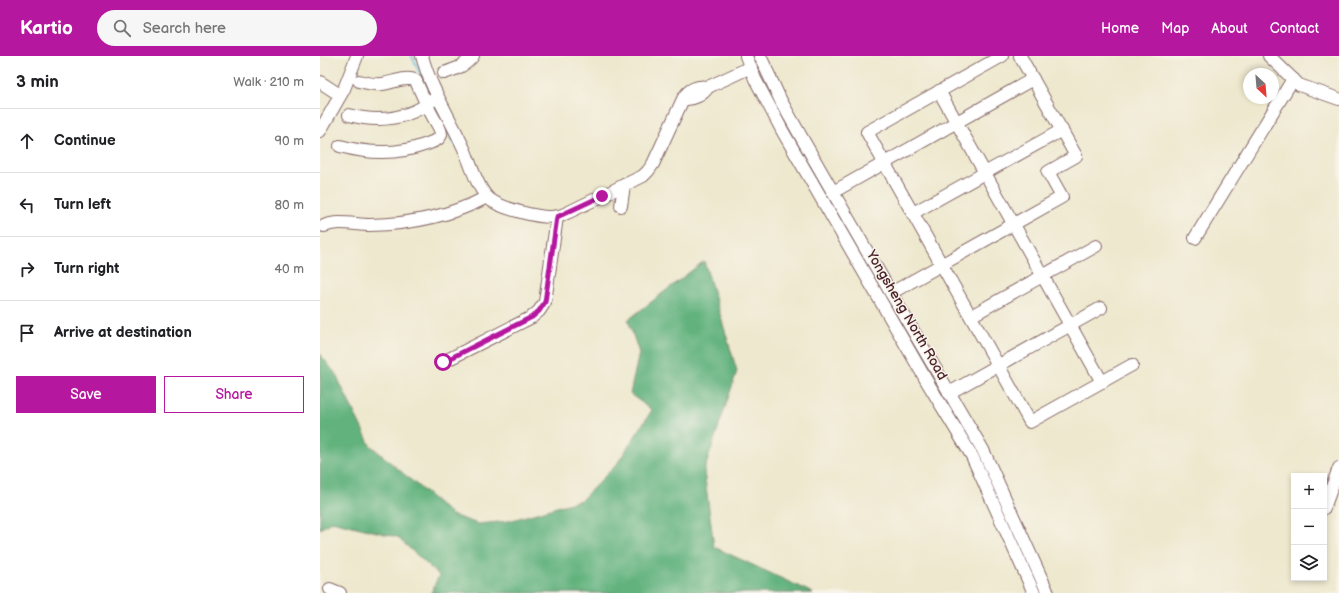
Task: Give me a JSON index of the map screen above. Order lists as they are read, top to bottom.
{
  "streets": {
    "street": ["Yongsheng North Road"]
  },
  "north": "bottom right",
  "page": {
    "header": "Kartio",
    "search": "Search here",
    "nav": [
      "Home",
      "Map",
      "About",
      "Contact"
    ],
    "heading": ["3 min", "Walk · 210 m"],
    "list": [
      ["Continue", "90 m"],
      ["Turn left", "80 m"],
      ["Turn right", "40 m"],
      "Arrive at destination"
    ],
    "buttons": ["Save", "Share"],
    "map_buttons": ["+", "−"]
  }
}
